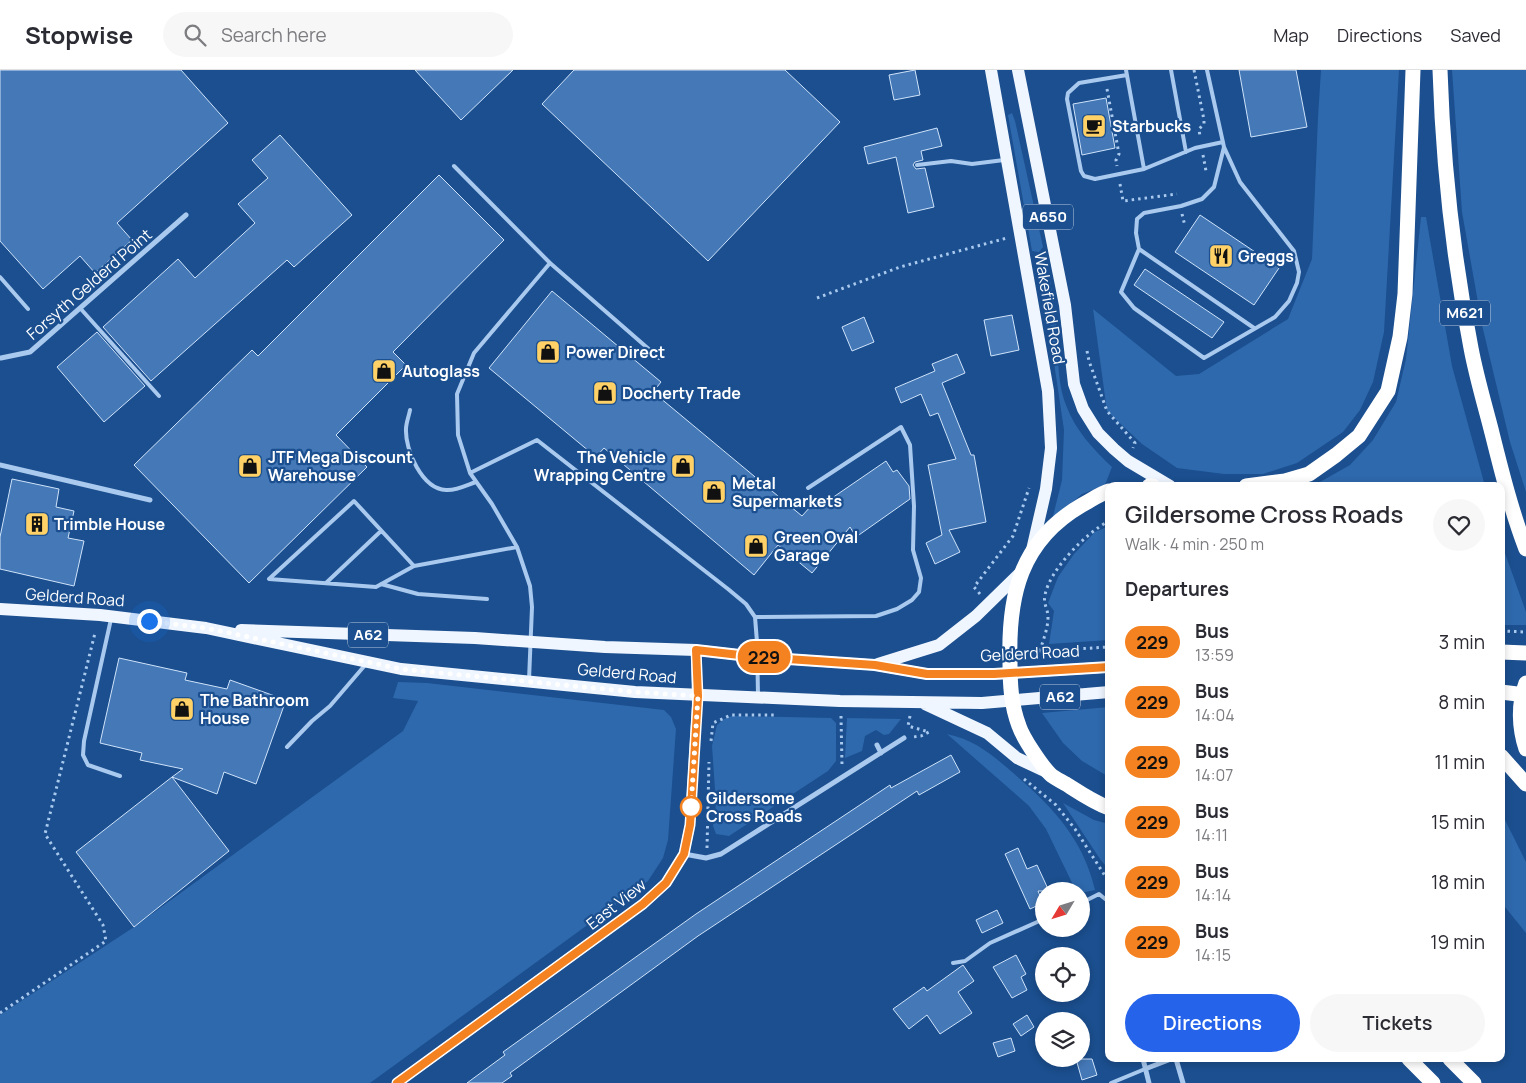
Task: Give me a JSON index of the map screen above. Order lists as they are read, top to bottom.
{
  "streets": {
    "highway": ["M621"],
    "main road": [
      "A650",
      "Wakefield Road",
      "Gelderd Road",
      "A62"
    ],
    "street": ["Forsyth Gelderd Point", "East View"]
  },
  "places": {
    "cafe": ["Starbucks"],
    "restaurant": ["Greggs"],
    "shop": [
      "Power Direct",
      "Autoglass",
      "Docherty Trade",
      "JTF Mega Discount Warehouse",
      "The Vehicle Wrapping Centre",
      "Metal Supermarkets",
      "Green Oval Garage",
      "The Bathroom House"
    ],
    "building": ["Trimble House"],
    "other": ["Gildersome Cross Roads"]
  },
  "lines": ["bus line 229"],
  "north": "bottom left",
  "page": {
    "header": "Stopwise",
    "search": "Search here",
    "nav": ["Map", "Directions", "Saved"],
    "on_map": "229",
    "heading": [
      ["Gildersome Cross Roads", "Walk · 4 min · 250 m"],
      "Departures"
    ],
    "list": [
      {
        "mark": "229",
        "name": "Bus",
        "note": "13:59",
        "value": "3 min"
      },
      {
        "mark": "229",
        "name": "Bus",
        "note": "14:04",
        "value": "8 min"
      },
      {
        "mark": "229",
        "name": "Bus",
        "note": "14:07",
        "value": "11 min"
      },
      {
        "mark": "229",
        "name": "Bus",
        "note": "14:11",
        "value": "15 min"
      },
      {
        "mark": "229",
        "name": "Bus",
        "note": "14:14",
        "value": "18 min"
      },
      {
        "mark": "229",
        "name": "Bus",
        "note": "14:15",
        "value": "19 min"
      }
    ],
    "buttons": ["Directions", "Tickets"]
  }
}
